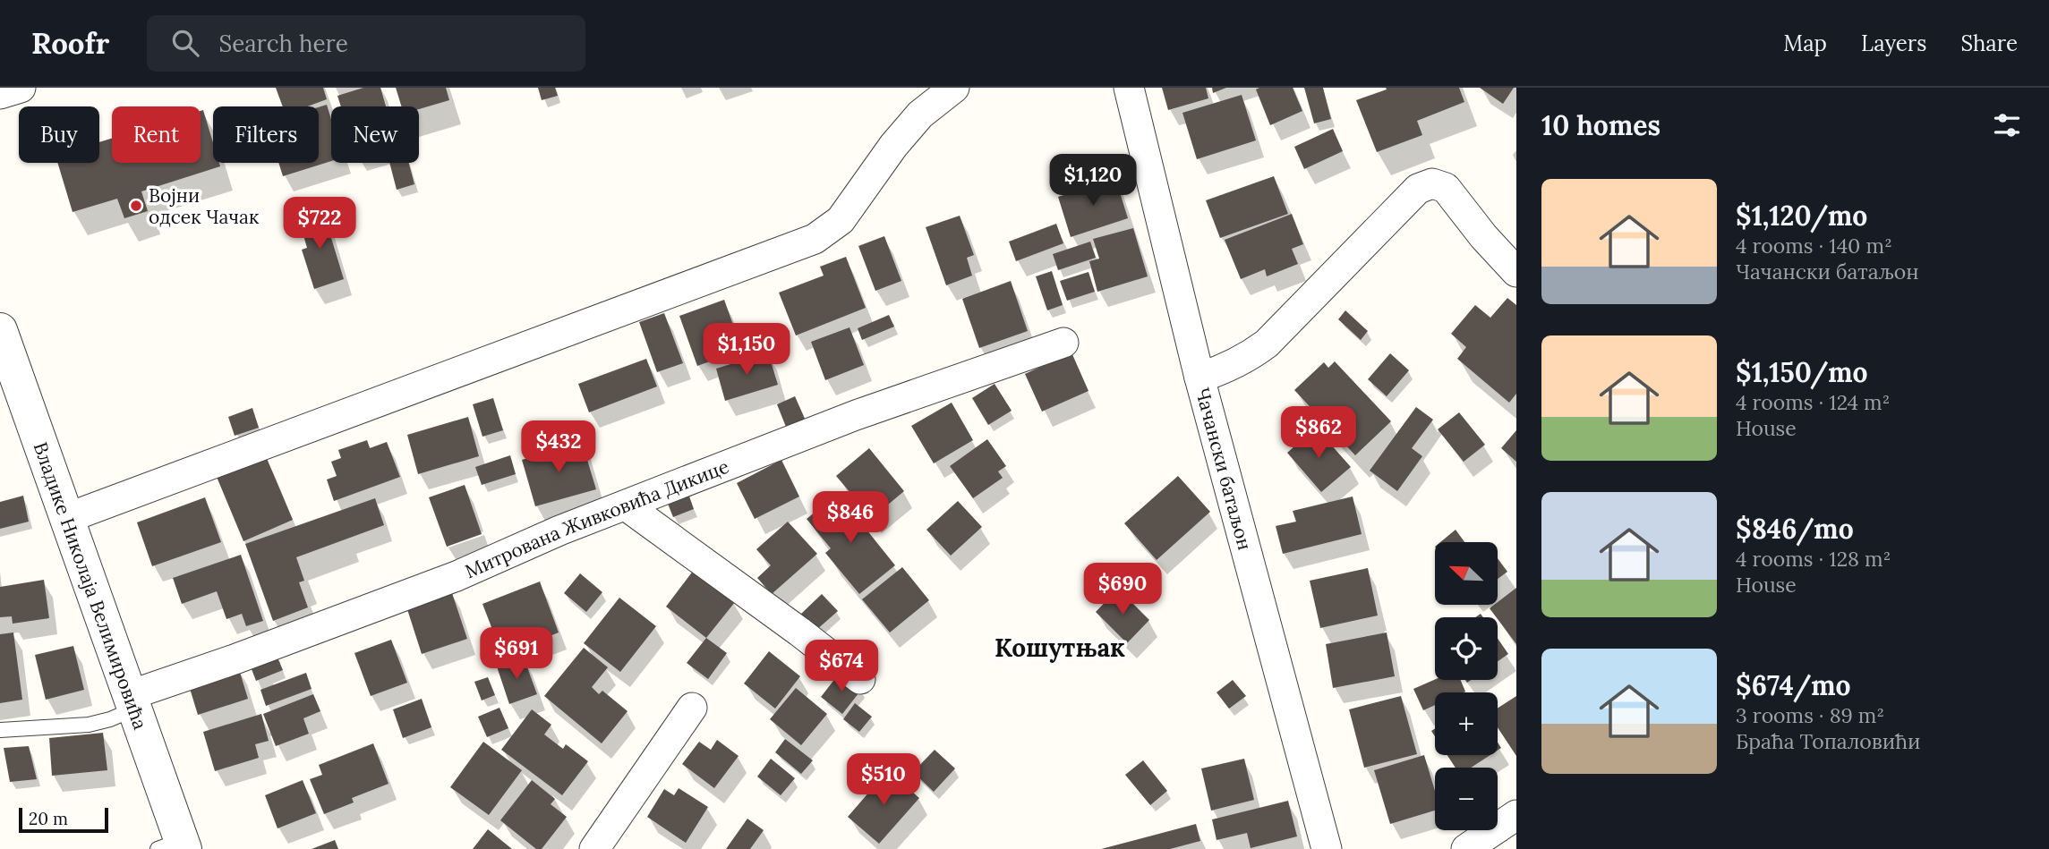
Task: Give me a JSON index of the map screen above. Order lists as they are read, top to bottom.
{
  "streets": {
    "street": ["Чачански батаљон", "Митрована Живковића Дикице", "Владике Николаја Велимировића"]
  },
  "crossings": [
    ["Митрована Живковића Дикице", "Владике Николаја Велимировића"]
  ],
  "districts": ["Кошутњак"],
  "places": ["Војни одсек Чачак"],
  "scale_bar": "20 m",
  "north": "top left",
  "page": {
    "header": "Roofr",
    "search": "Search here",
    "nav": ["Map", "Layers", "Share"],
    "heading": "10 homes",
    "chip": [
      "Buy",
      "Rent",
      "Filters",
      "New"
    ],
    "price": [
      "$1,120",
      "$722",
      "$1,150",
      "$862",
      "$432",
      "$846",
      "$690",
      "$691",
      "$674",
      "$510"
    ],
    "list": [
      {
        "name": "$1,120/mo",
        "note": "4 rooms · 140 m² · Чачански батаљон"
      },
      {
        "name": "$1,150/mo",
        "note": "4 rooms · 124 m² · House"
      },
      {
        "name": "$846/mo",
        "note": "4 rooms · 128 m² · House"
      },
      {
        "name": "$674/mo",
        "note": "3 rooms · 89 m² · Браћа Топаловићи"
      }
    ],
    "map_buttons": ["+", "−"],
    "scale": "20 m"
  }
}
